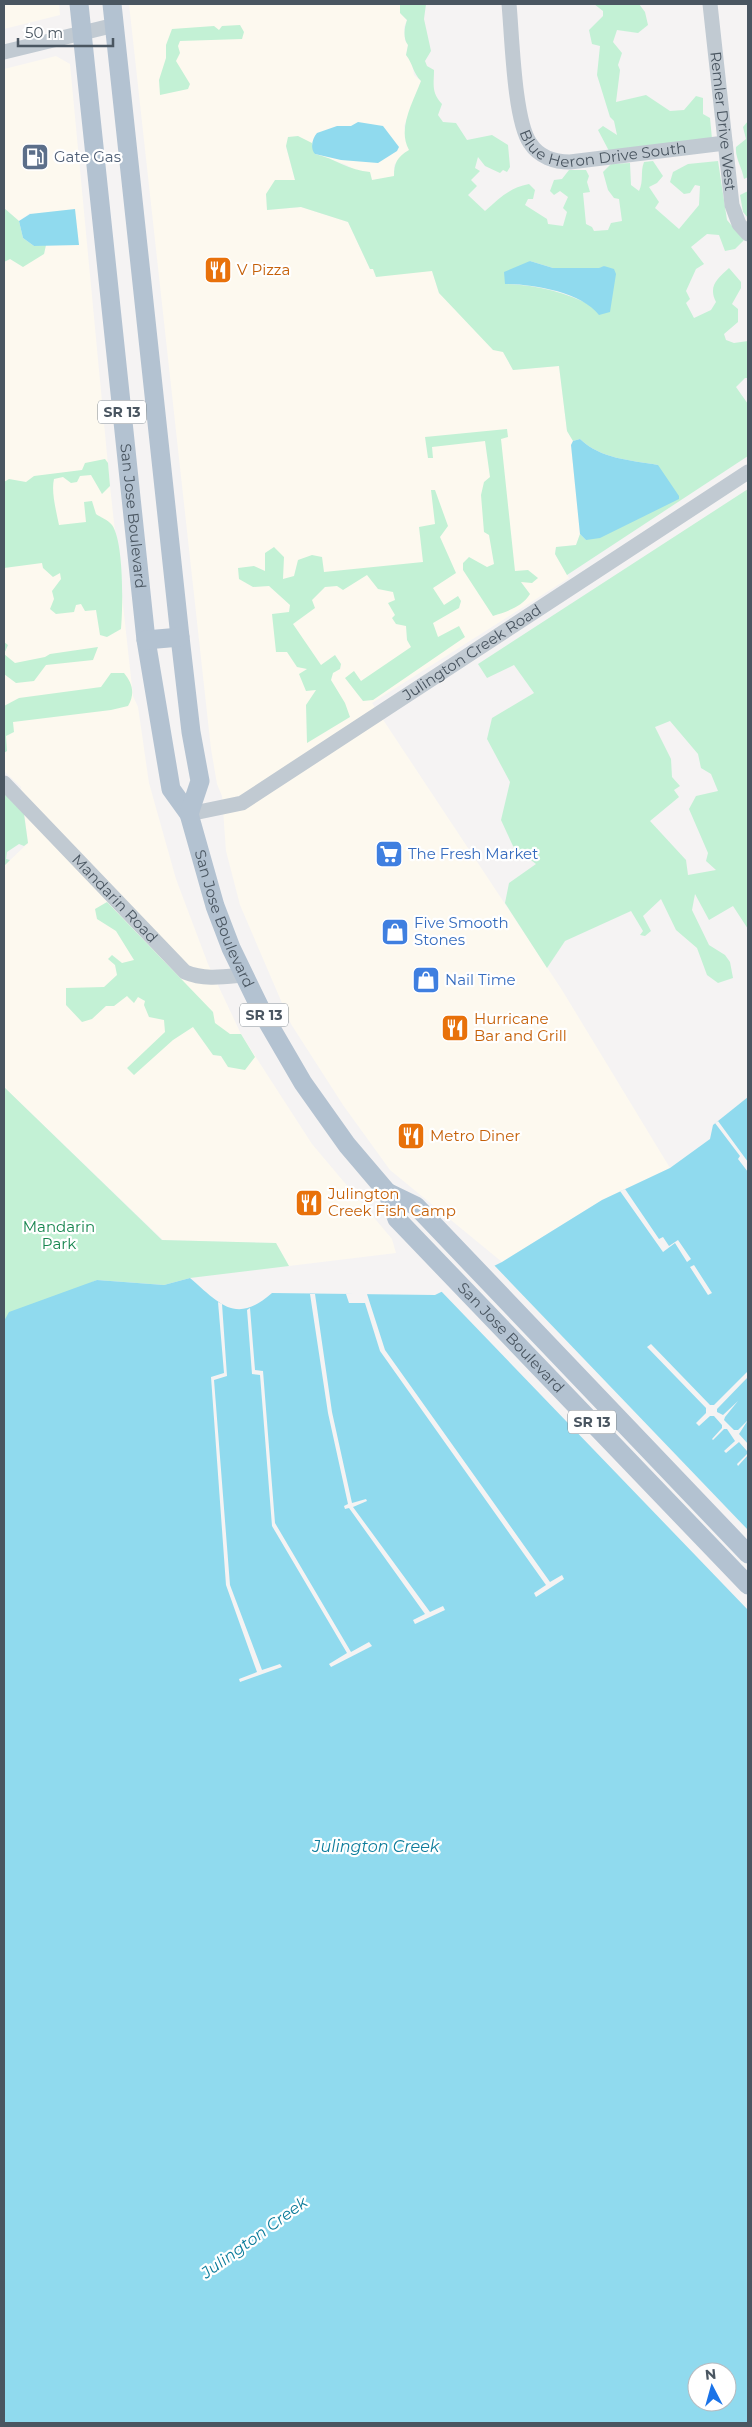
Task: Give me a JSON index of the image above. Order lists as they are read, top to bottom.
{
  "streets": {
    "main road": ["SR 13", "San Jose Boulevard"],
    "street": [
      "Remler Drive West",
      "Blue Heron Drive South",
      "Julington Creek Road",
      "Mandarin Road"
    ]
  },
  "crossings": [
    ["Remler Drive West", "Blue Heron Drive South"],
    ["SR 13", "San Jose Boulevard"],
    ["SR 13", "Julington Creek Road"],
    ["San Jose Boulevard", "Julington Creek Road"],
    ["San Jose Boulevard", "Mandarin Road"]
  ],
  "water": ["Julington Creek"],
  "parks": ["Mandarin Park"],
  "places": {
    "fuel station": ["Gate Gas"],
    "restaurant": [
      "V Pizza",
      "Hurricane Bar and Grill",
      "Metro Diner",
      "Julington Creek Fish Camp"
    ],
    "supermarket": ["The Fresh Market"],
    "shop": ["Five Smooth Stones", "Nail Time"]
  },
  "scale_bar": "50 m",
  "north": "top"
}
